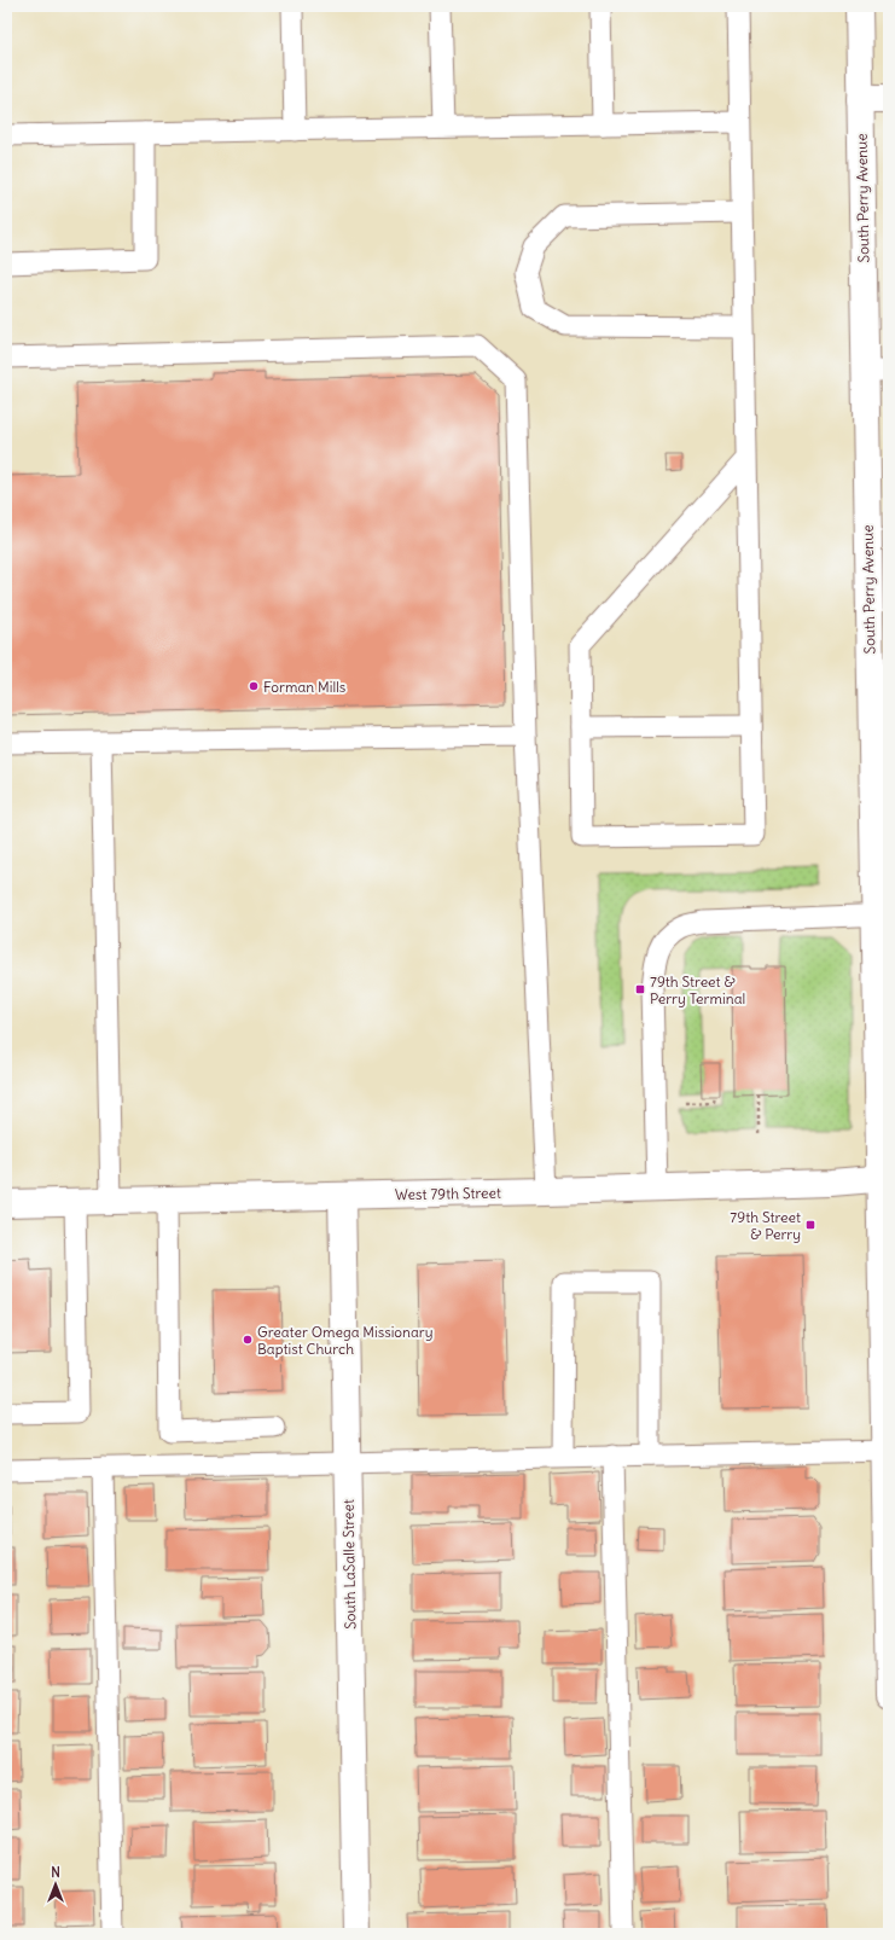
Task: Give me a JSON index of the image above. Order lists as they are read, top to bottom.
{
  "streets": {
    "street": ["South Perry Avenue", "West 79th Street", "South LaSalle Street"]
  },
  "crossings": [
    ["South Perry Avenue", "West 79th Street"],
    ["West 79th Street", "South LaSalle Street"]
  ],
  "places": {
    "other": ["Forman Mills", "Greater Omega Missionary Baptist Church"],
    "transit": ["79th Street & Perry Terminal", "79th Street & Perry"]
  },
  "north": "top"
}
